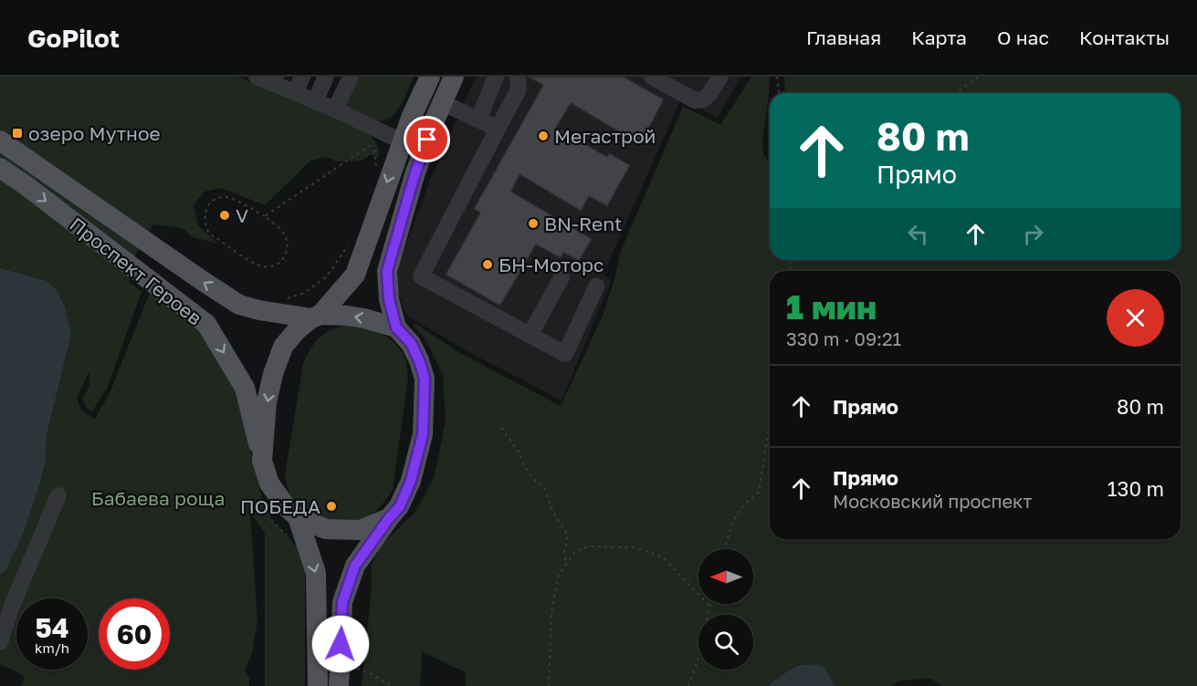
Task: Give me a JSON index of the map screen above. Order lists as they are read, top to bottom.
{
  "streets": {
    "main road": ["Проспект Героев"]
  },
  "parks": ["Бабаева роща"],
  "places": {
    "transit": ["озеро Мутное"],
    "other": [
      "Мегастрой",
      "V",
      "BN-Rent",
      "БН-Моторс",
      "ПОБЕДА"
    ]
  },
  "north": "left",
  "page": {
    "header": "GoPilot",
    "nav": [
      "Главная",
      "Карта",
      "О нас",
      "Контакты"
    ],
    "turn": ["80 m", "Прямо"],
    "heading": ["1 мин", "330 m · 09:21"],
    "list": [
      {
        "name": "Прямо",
        "value": "80 m"
      },
      {
        "name": "Прямо",
        "note": "Московский проспект",
        "value": "130 m"
      }
    ],
    "speed": "54 km/h",
    "limit": "60"
  }
}
